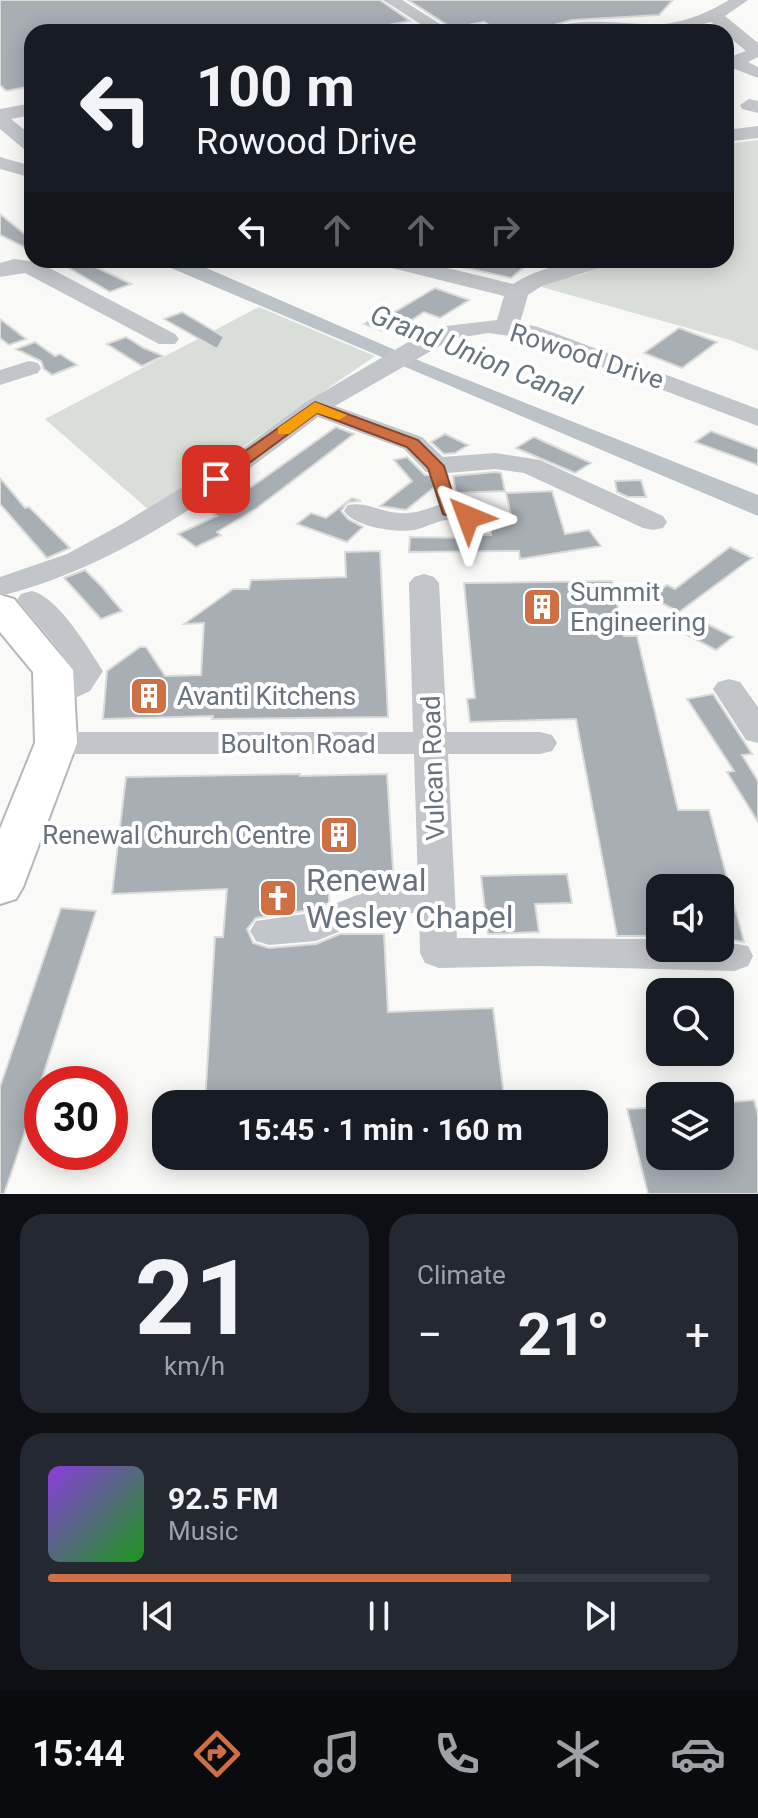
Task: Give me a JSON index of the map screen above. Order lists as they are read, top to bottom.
{
  "streets": {
    "street": ["Rowood Drive", "Boulton Road", "Vulcan Road"]
  },
  "crossings": [
    ["Boulton Road", "Vulcan Road"]
  ],
  "water": ["Grand Union Canal"],
  "places": {
    "building": ["Summit Engineering", "Avanti Kitchens", "Renewal Church Centre"],
    "church": ["Renewal Wesley Chapel"]
  },
  "page": {
    "turn": ["100 m", "Rowood Drive"],
    "limit": "30",
    "trip": "15:45 · 1 min · 160 m",
    "tile": [
      ["21", "km/h"],
      "Climate"
    ],
    "heat": ["−", "21°", "+"],
    "song": ["92.5 FM", "Music"],
    "tabs": "15:44"
  }
}
